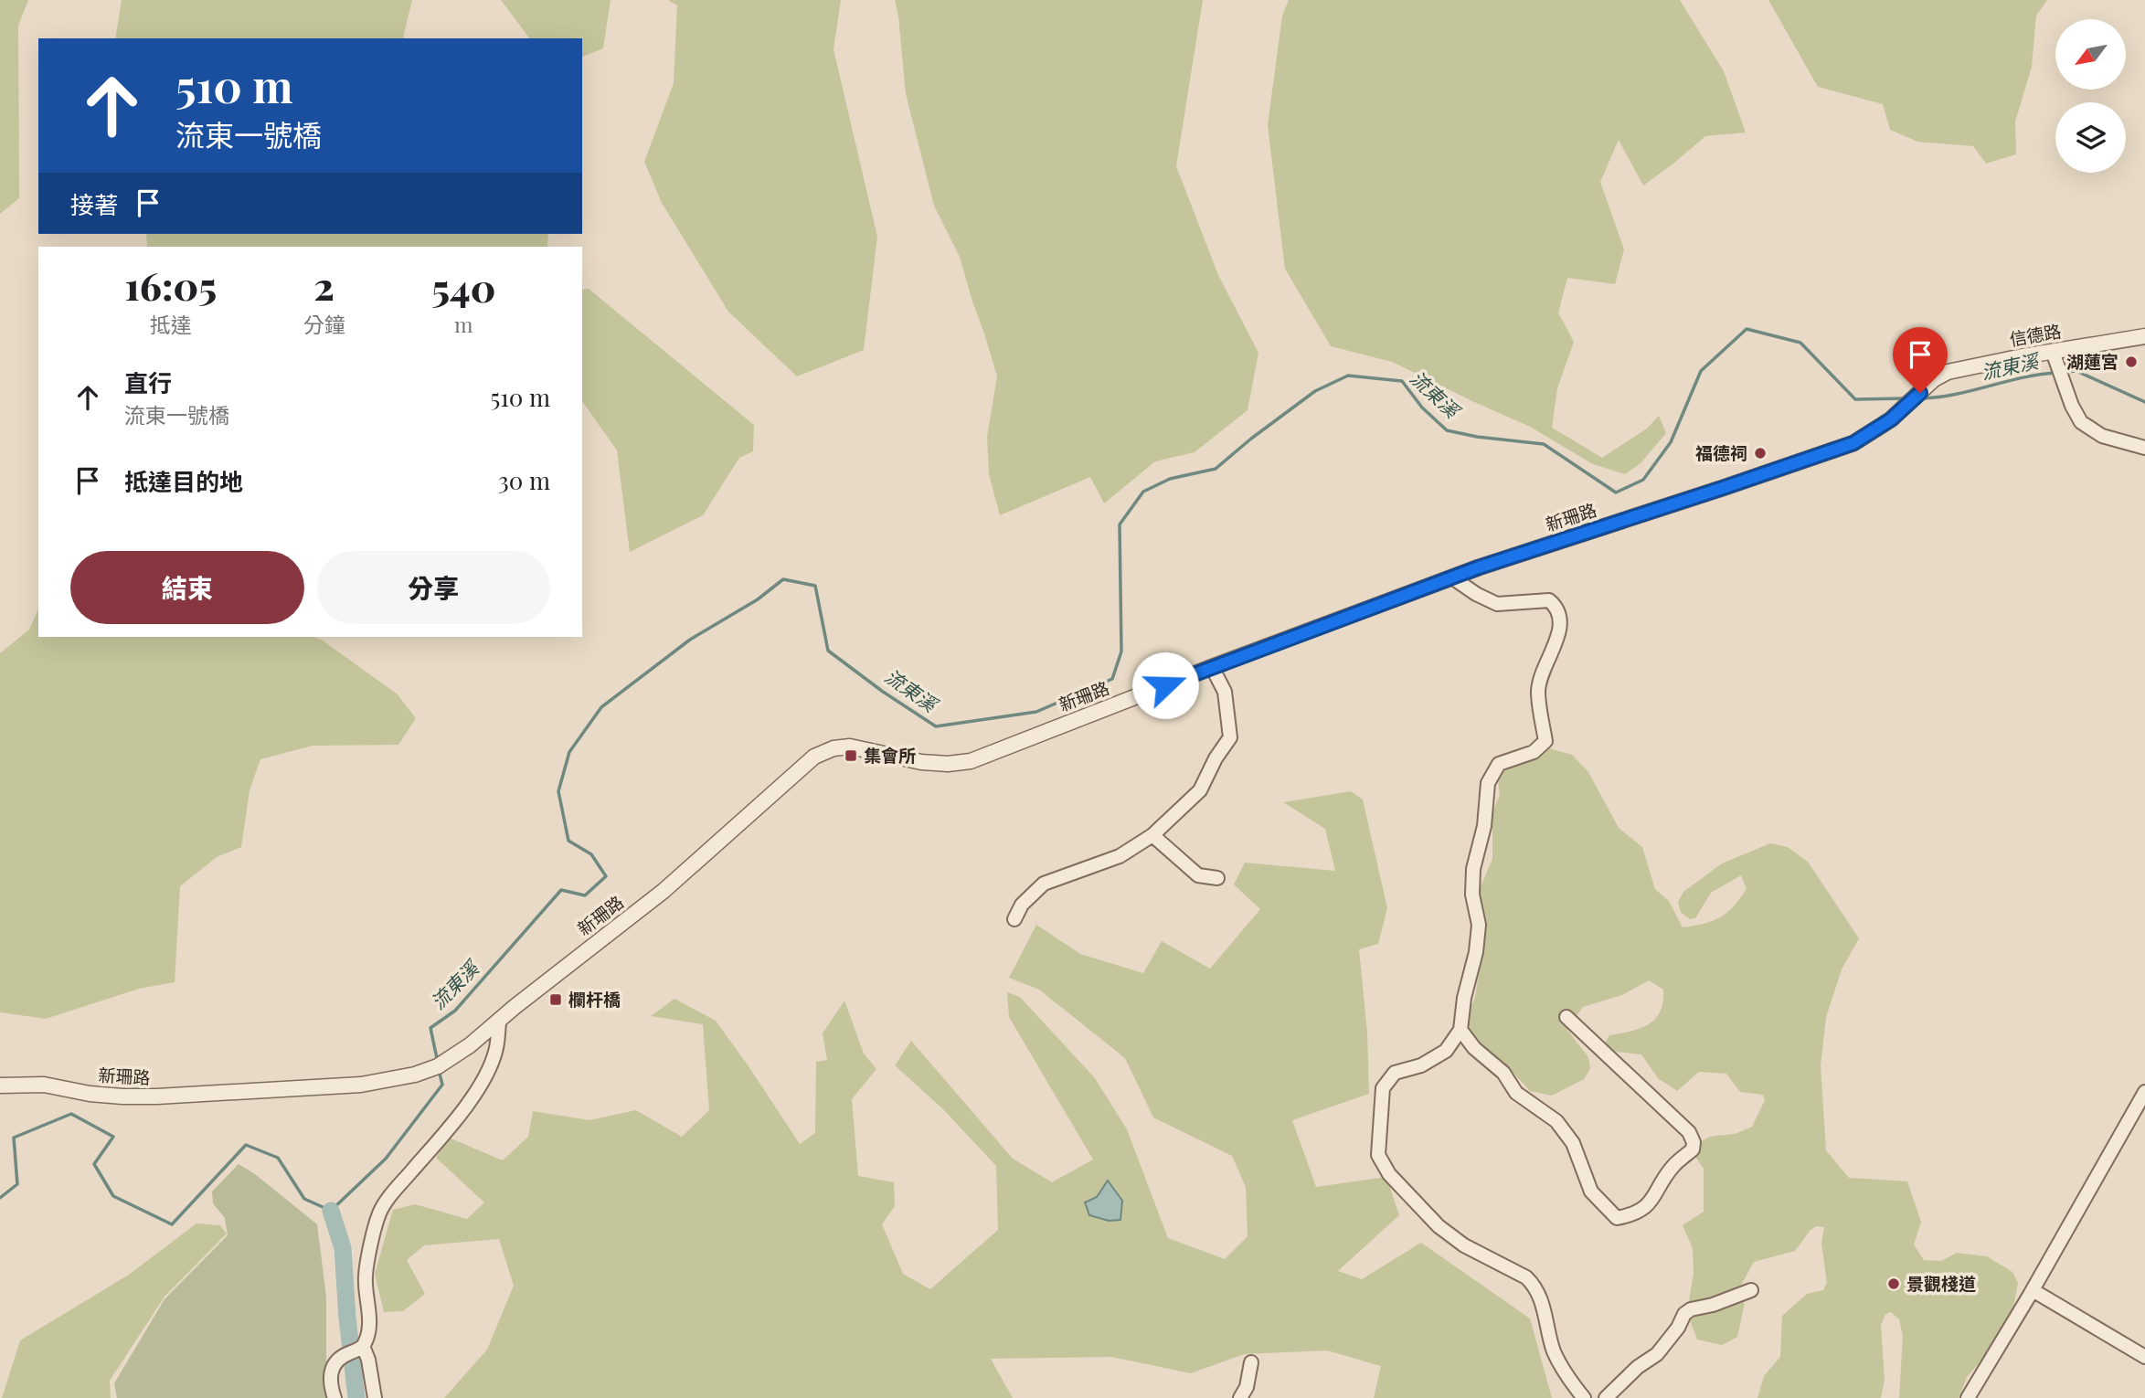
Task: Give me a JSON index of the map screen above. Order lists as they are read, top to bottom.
{
  "streets": {
    "street": ["信德路", "新珊路"]
  },
  "crossings": [
    ["信德路", "新珊路"]
  ],
  "water": ["流東溪"],
  "places": {
    "other": ["湖蓮宮", "福德祠", "景觀棧道"],
    "transit": ["集會所", "欄杆橋"]
  },
  "north": "bottom left",
  "page": {
    "turn": ["510 m", "流東一號橋"],
    "then": "接著",
    "eta": [
      "16:05",
      "抵達",
      "2",
      "分鐘",
      "540",
      "m"
    ],
    "list": [
      {
        "name": "直行",
        "note": "流東一號橋",
        "value": "510 m"
      },
      {
        "name": "抵達目的地",
        "value": "30 m"
      }
    ],
    "buttons": ["結束", "分享"]
  }
}
